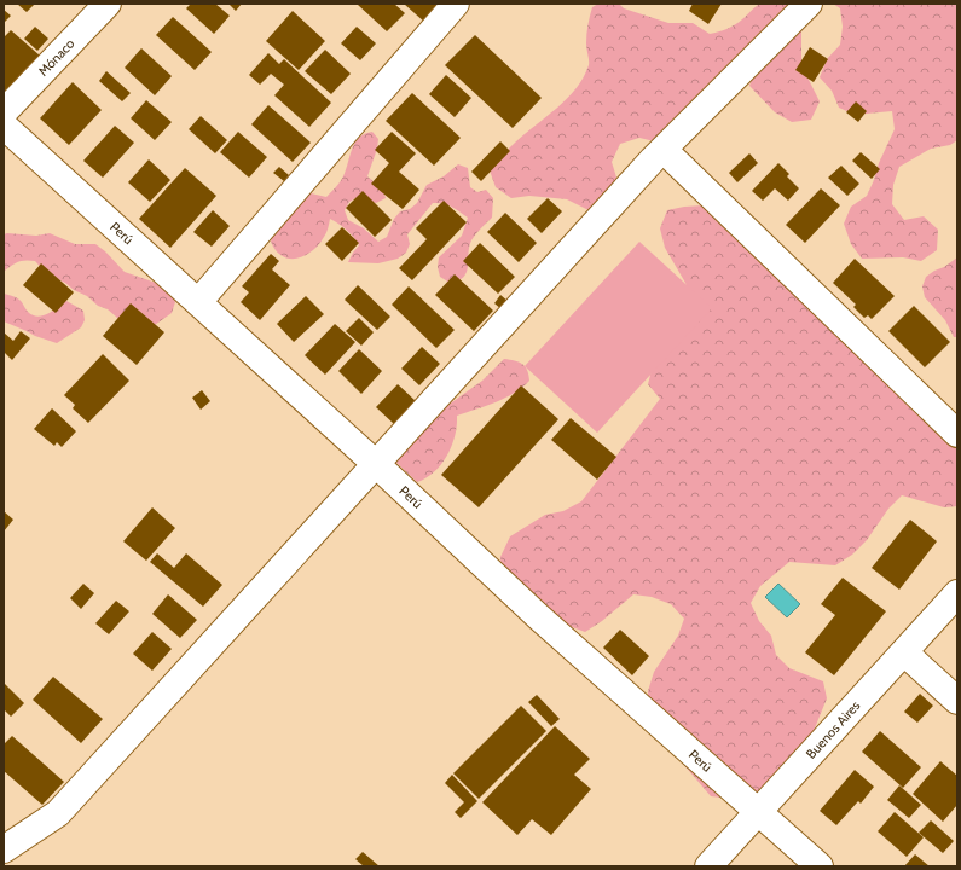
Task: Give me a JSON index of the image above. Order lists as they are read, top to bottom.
{
  "streets": {
    "street": ["Mónaco", "Perú", "Buenos Aires"]
  },
  "crossings": [
    ["Perú", "Buenos Aires"]
  ]
}
